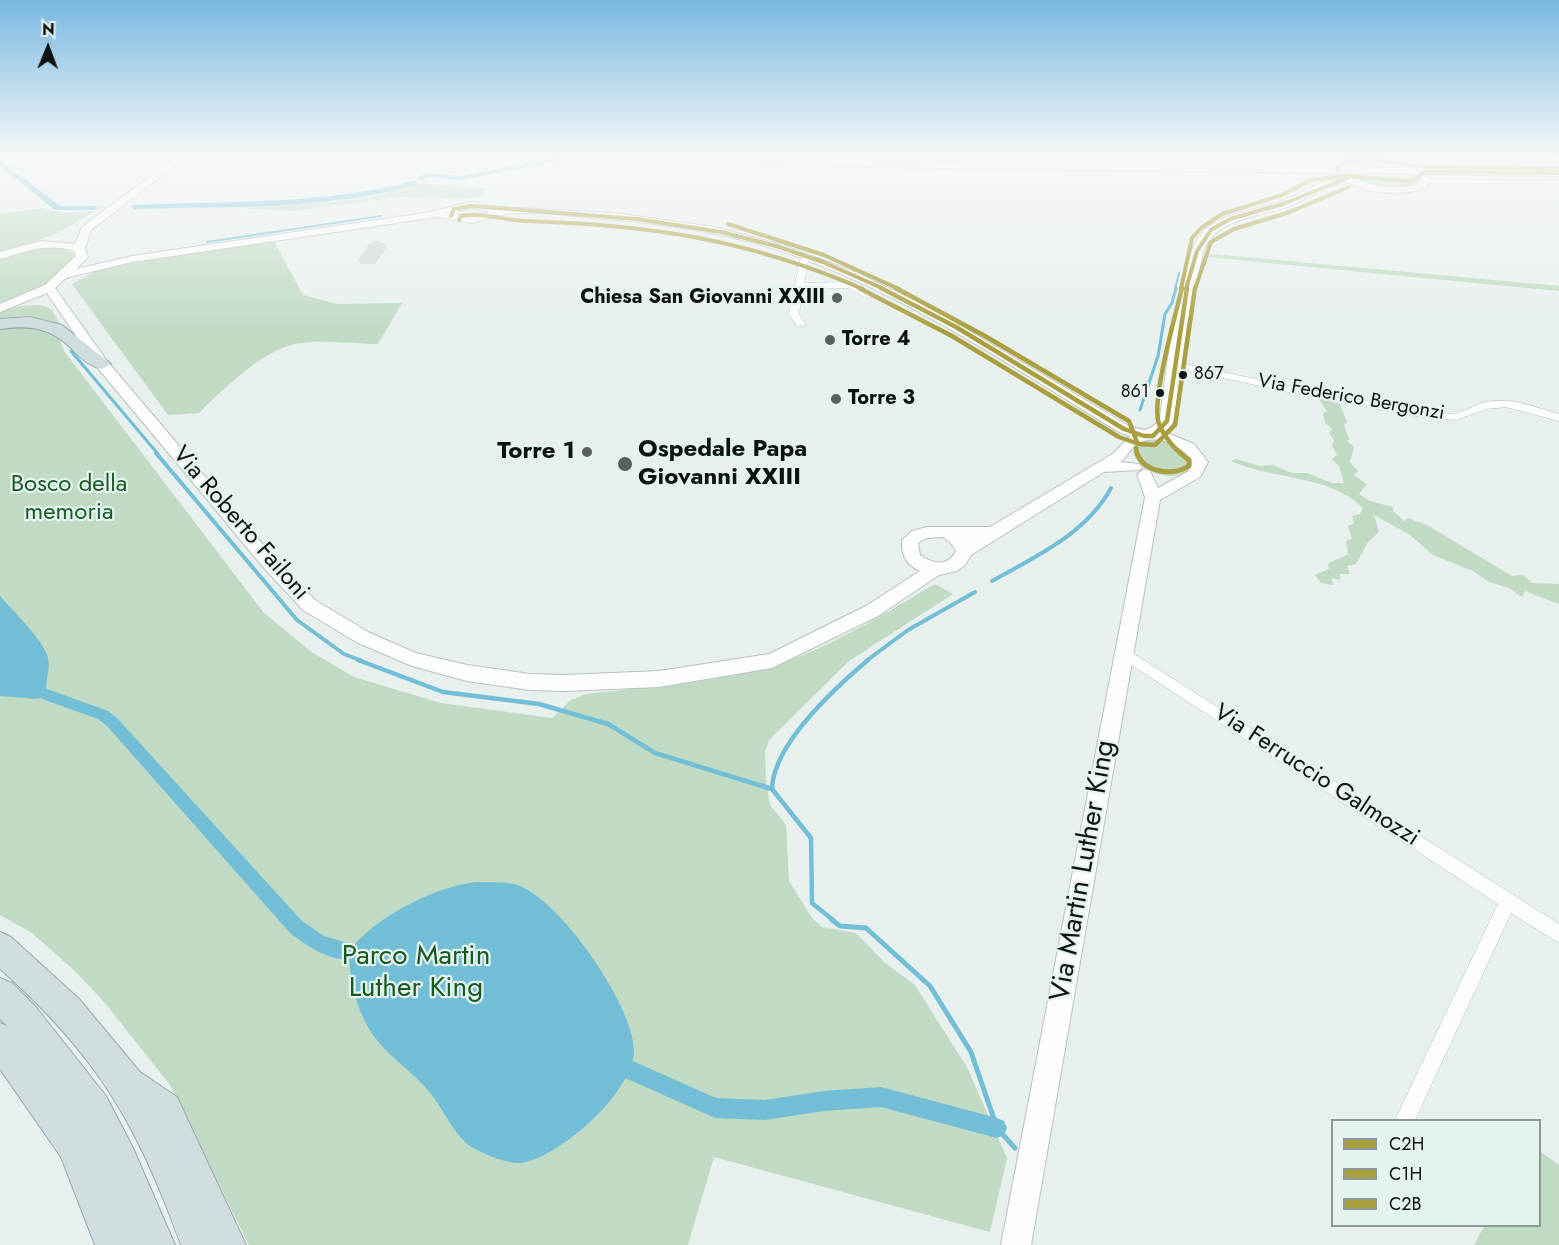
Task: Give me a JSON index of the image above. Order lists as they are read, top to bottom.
{
  "streets": {
    "street": [
      "Via Federico Bergonzi",
      "Via Roberto Failoni",
      "Via Ferruccio Galmozzi",
      "Via Martin Luther King"
    ]
  },
  "crossings": [
    ["Via Ferruccio Galmozzi", "Via Martin Luther King"]
  ],
  "parks": ["Bosco della memoria", "Parco Martin Luther King"],
  "places": [
    "Chiesa San Giovanni XXIII",
    "Torre 4",
    "867",
    "861",
    "Torre 3",
    "Torre 1",
    "Ospedale Papa Giovanni XXIII"
  ],
  "lines": ["transit line C2H", "transit line C1H", "transit line C2B"],
  "legend": ["C2H", "C1H", "C2B"],
  "north": "top"
}
